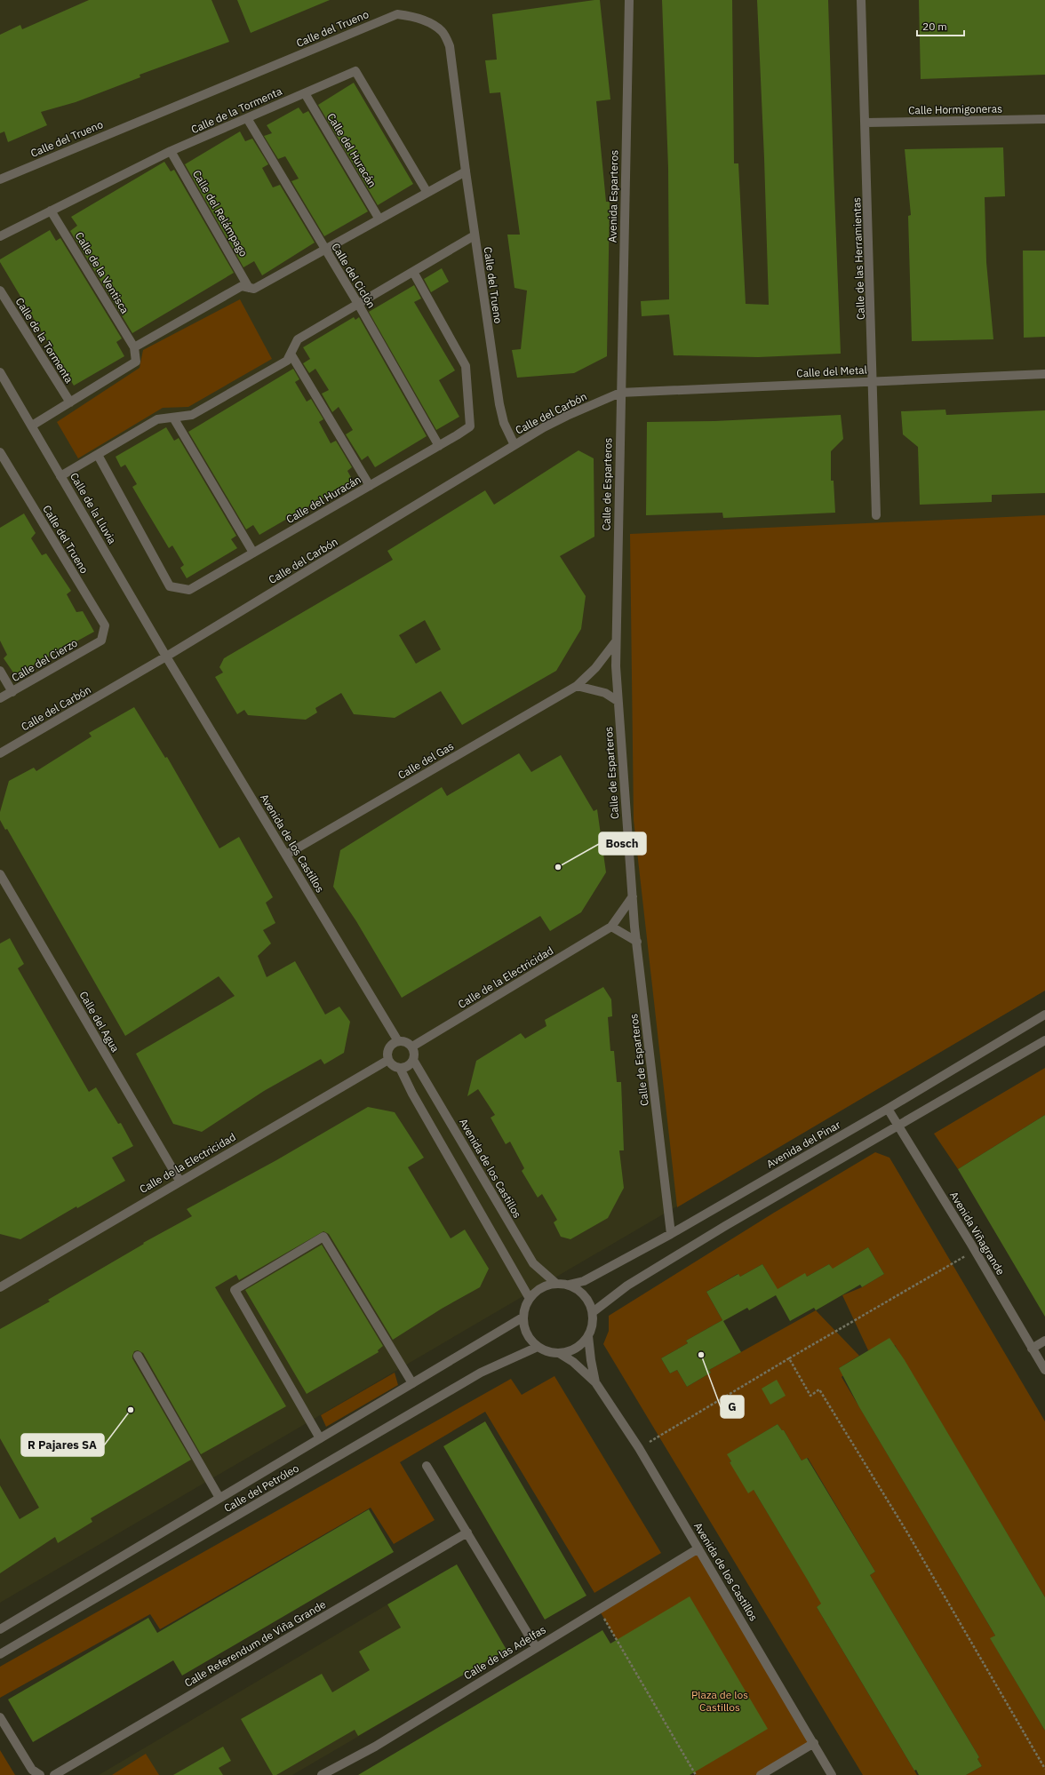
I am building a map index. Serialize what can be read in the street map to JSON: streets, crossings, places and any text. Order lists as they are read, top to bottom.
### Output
{
  "streets": {
    "street": [
      "Calle del Trueno",
      "Calle Hormigoneras",
      "Calle de la Tormenta",
      "Calle del Huracán",
      "Avenida Esparteros",
      "Calle del Relámpago",
      "Calle de las Herramientas",
      "Calle de la Ventisca",
      "Calle del Ciclón",
      "Calle del Metal",
      "Calle del Carbón",
      "Calle de Esparteros",
      "Calle de la Lluvia",
      "Calle del Cierzo",
      "Calle del Gas",
      "Avenida de los Castillos",
      "Calle de la Electricidad",
      "Calle del Agua",
      "Avenida del Pinar",
      "Avenida Viñagrande",
      "Calle del Petróleo",
      "Calle Referendum de Viña Grande",
      "Calle de las Adelfas"
    ]
  },
  "crossings": [
    ["Calle del Trueno", "Calle del Carbón"],
    ["Calle del Trueno", "Calle del Cierzo"],
    ["Calle Hormigoneras", "Calle de las Herramientas"],
    ["Calle de la Tormenta", "Calle del Huracán"],
    ["Calle de la Tormenta", "Calle del Relámpago"],
    ["Calle de la Tormenta", "Calle de la Ventisca"],
    ["Calle de la Tormenta", "Calle del Ciclón"],
    ["Calle del Huracán", "Calle del Ciclón"],
    ["Avenida Esparteros", "Calle del Metal"],
    ["Avenida Esparteros", "Calle del Carbón"],
    ["Avenida Esparteros", "Calle de Esparteros"],
    ["Calle de las Herramientas", "Calle del Metal"],
    ["Calle del Metal", "Calle del Carbón"],
    ["Calle del Metal", "Calle de Esparteros"],
    ["Calle del Carbón", "Calle de Esparteros"],
    ["Calle del Carbón", "Calle de la Lluvia"],
    ["Calle del Carbón", "Avenida de los Castillos"],
    ["Calle de Esparteros", "Calle del Gas"],
    ["Calle de Esparteros", "Calle de la Electricidad"],
    ["Calle de Esparteros", "Avenida del Pinar"],
    ["Calle de la Lluvia", "Avenida de los Castillos"],
    ["Calle del Gas", "Avenida de los Castillos"],
    ["Avenida de los Castillos", "Calle de la Electricidad"],
    ["Avenida de los Castillos", "Avenida del Pinar"],
    ["Avenida de los Castillos", "Calle del Petróleo"],
    ["Avenida de los Castillos", "Calle de las Adelfas"],
    ["Calle de la Electricidad", "Calle del Agua"],
    ["Avenida del Pinar", "Avenida Viñagrande"],
    ["Avenida del Pinar", "Calle del Petróleo"]
  ],
  "parks": ["Plaza de los Castillos"],
  "places": ["Bosch", "G", "R Pajares SA"],
  "scale_bar": "20 m"
}
